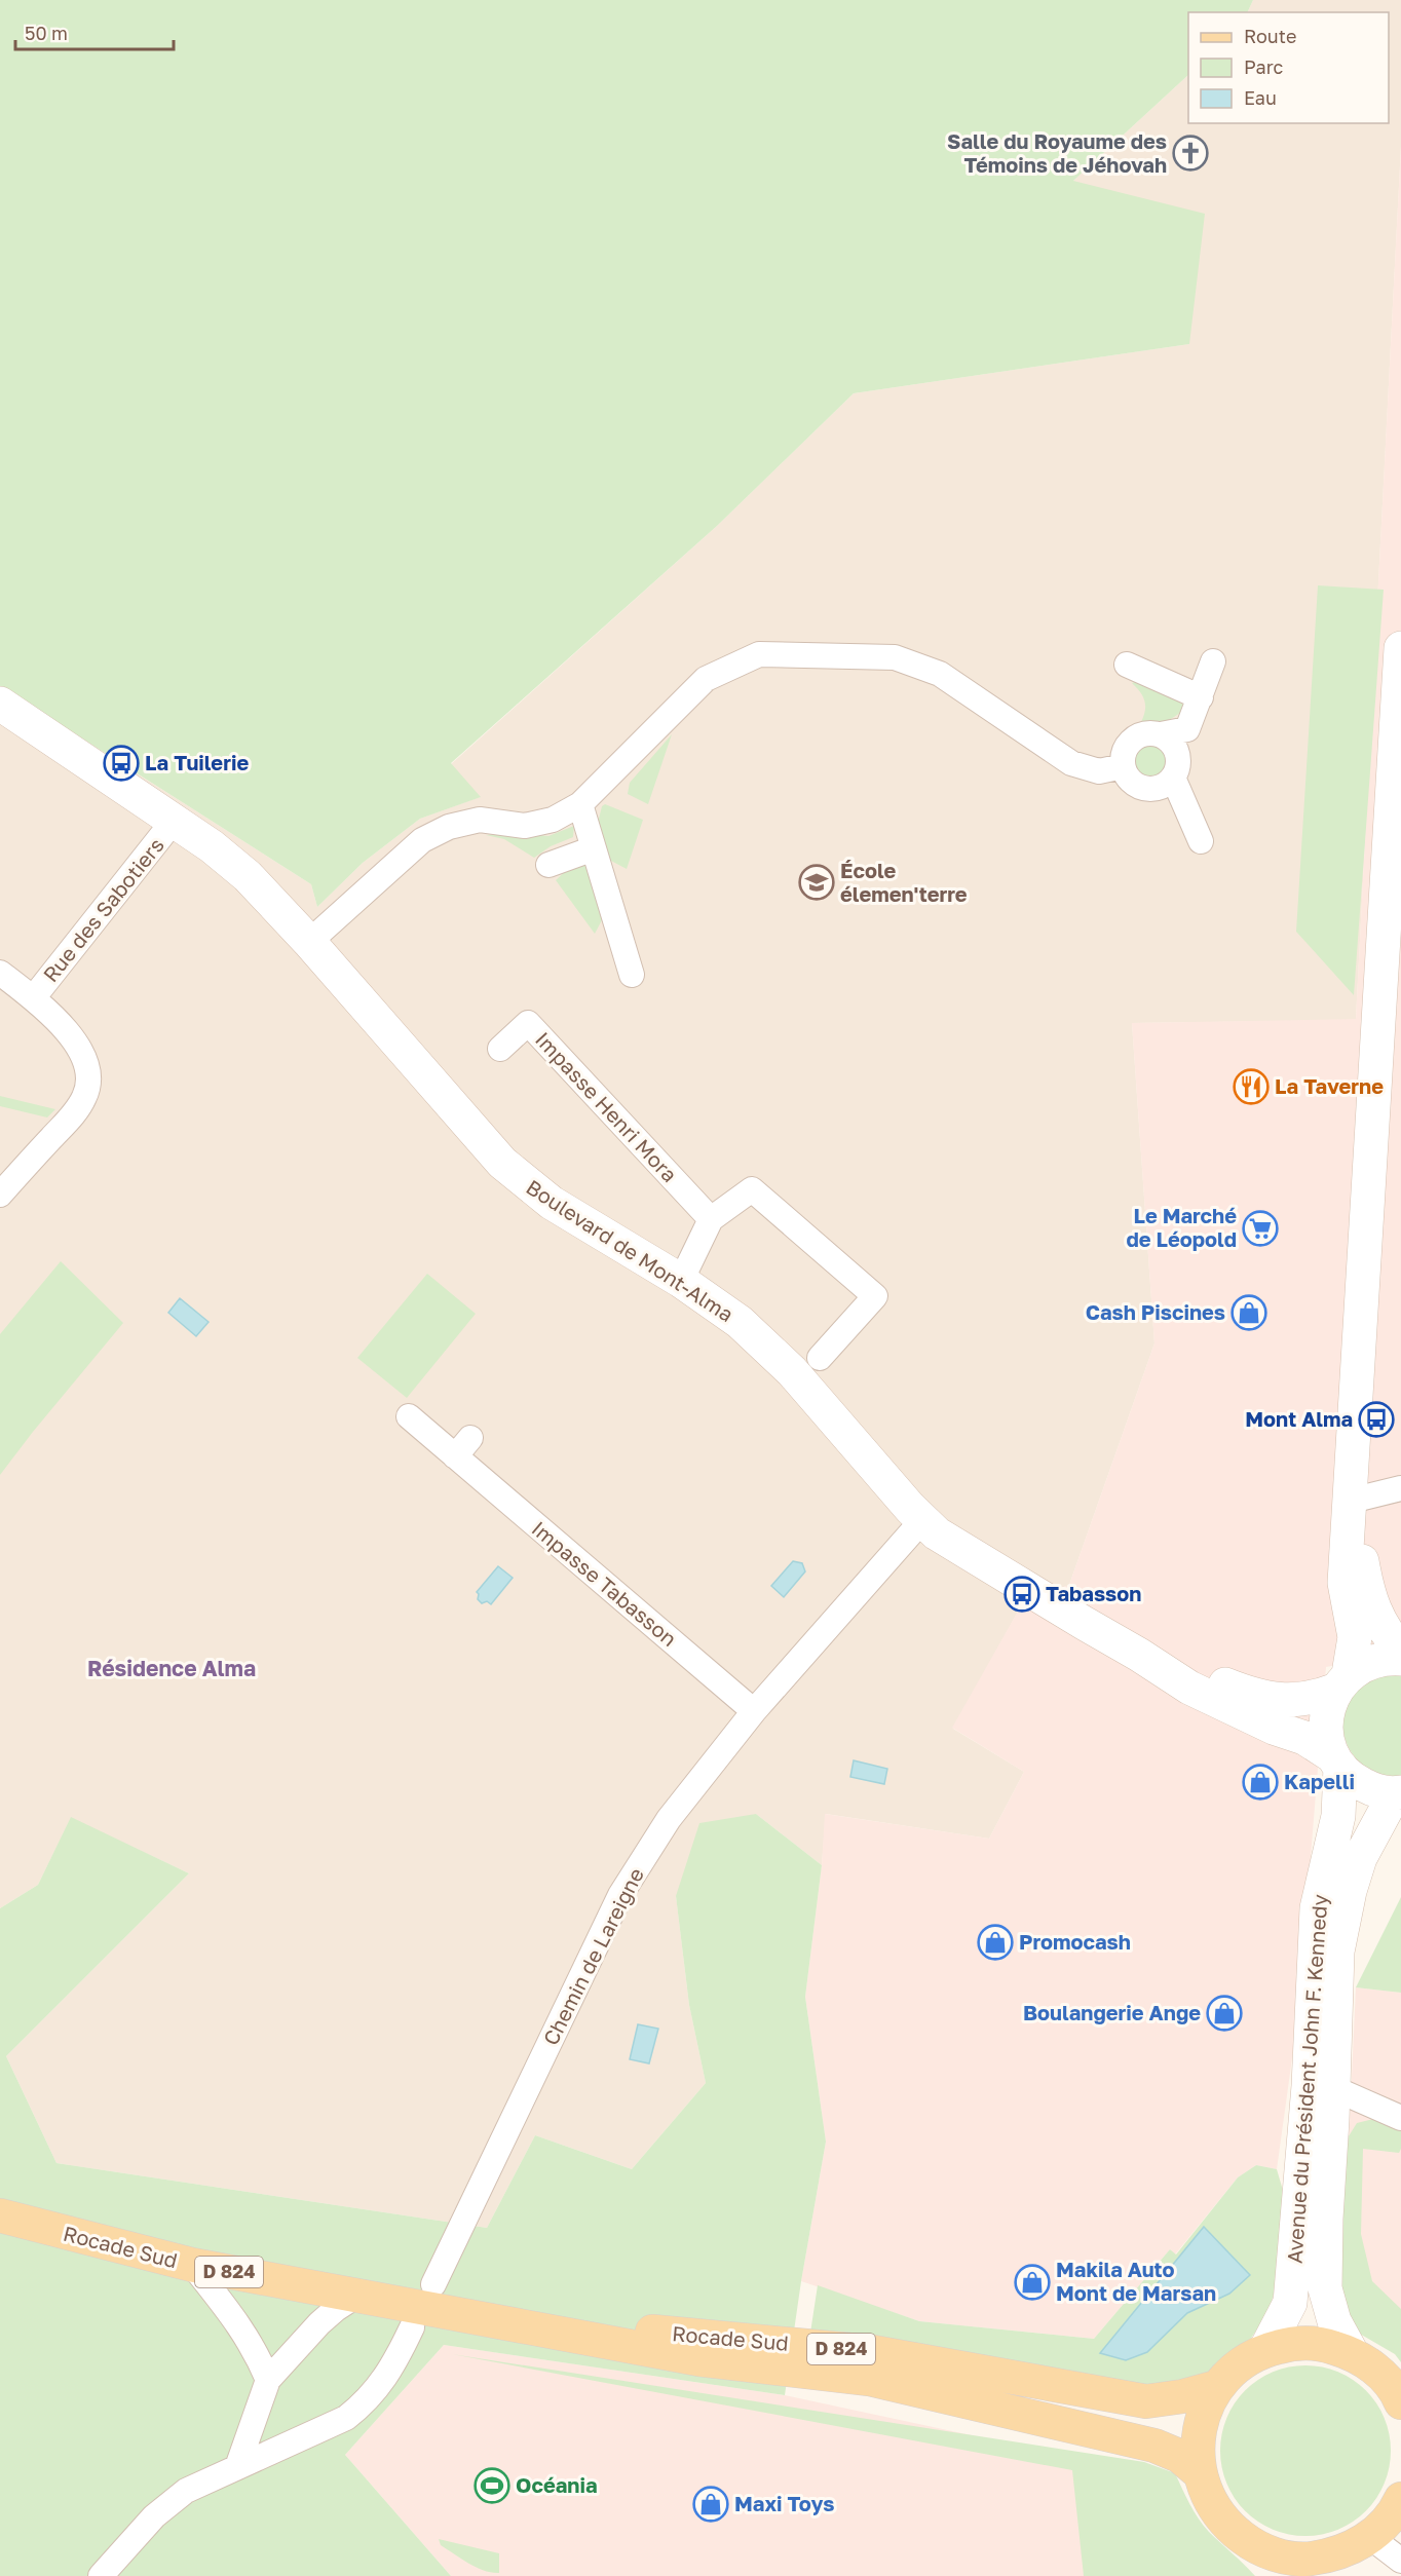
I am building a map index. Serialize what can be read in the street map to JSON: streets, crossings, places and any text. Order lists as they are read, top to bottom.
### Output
{
  "streets": {
    "main road": [
      "Boulevard de Mont-Alma",
      "Avenue du Président John F. Kennedy",
      "Rocade Sud",
      "D 824"
    ],
    "street": [
      "Rue des Sabotiers",
      "Impasse Henri Mora",
      "Impasse Tabasson",
      "Chemin de Lareigne"
    ]
  },
  "crossings": [
    ["Rue des Sabotiers", "Boulevard de Mont-Alma"],
    ["Boulevard de Mont-Alma", "Chemin de Lareigne"],
    ["Boulevard de Mont-Alma", "Avenue du Président John F. Kennedy"],
    ["Impasse Tabasson", "Chemin de Lareigne"]
  ],
  "districts": ["Résidence Alma"],
  "places": {
    "church": ["Salle du Royaume des Témoins de Jéhovah"],
    "bus stop": ["La Tuilerie", "Mont Alma", "Tabasson"],
    "school or university": ["École élemen'terre"],
    "restaurant": ["La Taverne"],
    "supermarket": ["Le Marché de Léopold"],
    "shop": [
      "Cash Piscines",
      "Kapelli",
      "Promocash",
      "Boulangerie Ange",
      "Makila Auto Mont de Marsan",
      "Maxi Toys"
    ],
    "sports": ["Océania"]
  },
  "legend": ["Route", "Parc", "Eau"],
  "scale_bar": "50 m"
}
